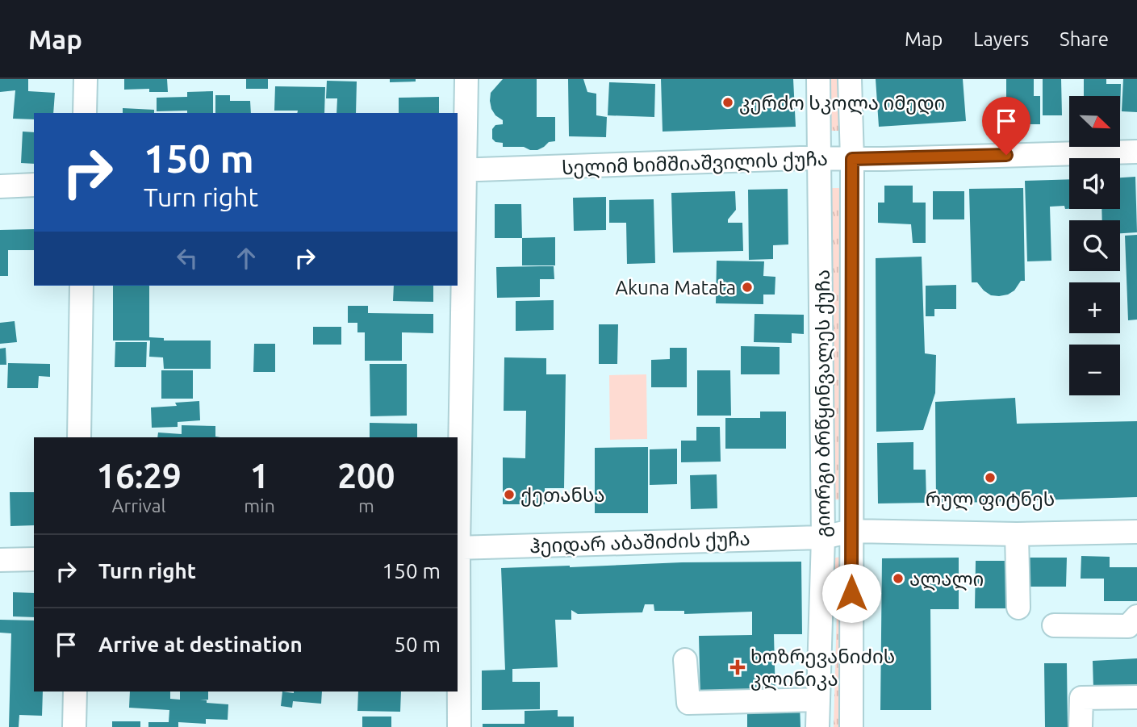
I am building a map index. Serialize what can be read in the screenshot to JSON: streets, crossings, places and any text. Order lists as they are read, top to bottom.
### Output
{
  "streets": {
    "street": ["სელიმ ხიმშიაშვილის ქუჩა", "გიორგი ბრწყინვალეს ქუჩა", "ჰეიდარ აბაშიძის ქუჩა"]
  },
  "crossings": [
    ["სელიმ ხიმშიაშვილის ქუჩა", "გიორგი ბრწყინვალეს ქუჩა"],
    ["გიორგი ბრწყინვალეს ქუჩა", "ჰეიდარ აბაშიძის ქუჩა"]
  ],
  "places": {
    "other": [
      "კერძო სკოლა იმედი",
      "Akuna Matata",
      "რულ ფიტნეს",
      "ქეთანსა",
      "ალალი"
    ],
    "health": ["ხოზრევანიძის კლინიკა"]
  },
  "north": "bottom right",
  "page": {
    "header": "Map",
    "nav": ["Map", "Layers", "Share"],
    "map_buttons": ["+", "−"],
    "turn": ["150 m", "Turn right"],
    "eta": [
      "16:29",
      "Arrival",
      "1",
      "min",
      "200",
      "m"
    ],
    "list": [
      {
        "name": "Turn right",
        "value": "150 m"
      },
      {
        "name": "Arrive at destination",
        "value": "50 m"
      }
    ]
  }
}
